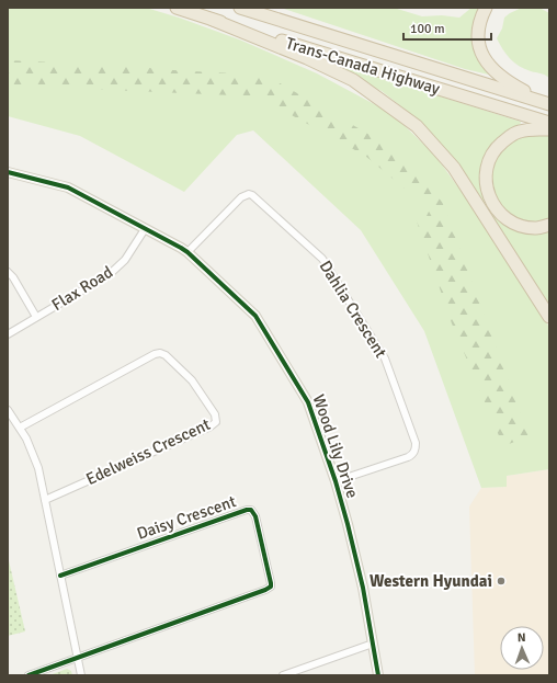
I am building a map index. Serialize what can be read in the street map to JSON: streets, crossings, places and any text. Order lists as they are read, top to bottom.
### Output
{
  "streets": {
    "highway": ["Trans-Canada Highway"],
    "street": [
      "Flax Road",
      "Dahlia Crescent",
      "Wood Lily Drive",
      "Edelweiss Crescent",
      "Daisy Crescent"
    ]
  },
  "crossings": [
    ["Flax Road", "Wood Lily Drive"],
    ["Dahlia Crescent", "Wood Lily Drive"]
  ],
  "places": ["Western Hyundai"],
  "scale_bar": "100 m",
  "north": "top"
}
